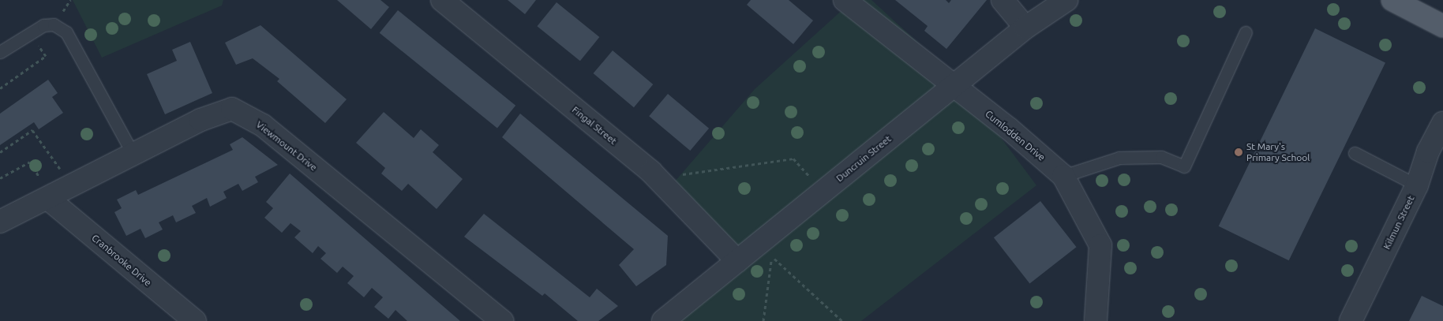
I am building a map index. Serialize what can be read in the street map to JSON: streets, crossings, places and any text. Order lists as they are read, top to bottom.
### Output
{
  "streets": {
    "street": [
      "Fingal Street",
      "Cumlodden Drive",
      "Viewmount Drive",
      "Duncruin Street",
      "Kilmun Street",
      "Cranbrooke Drive"
    ]
  },
  "crossings": [
    ["Fingal Street", "Duncruin Street"],
    ["Cumlodden Drive", "Duncruin Street"],
    ["Viewmount Drive", "Cranbrooke Drive"]
  ],
  "places": ["St Mary's Primary School"]
}
